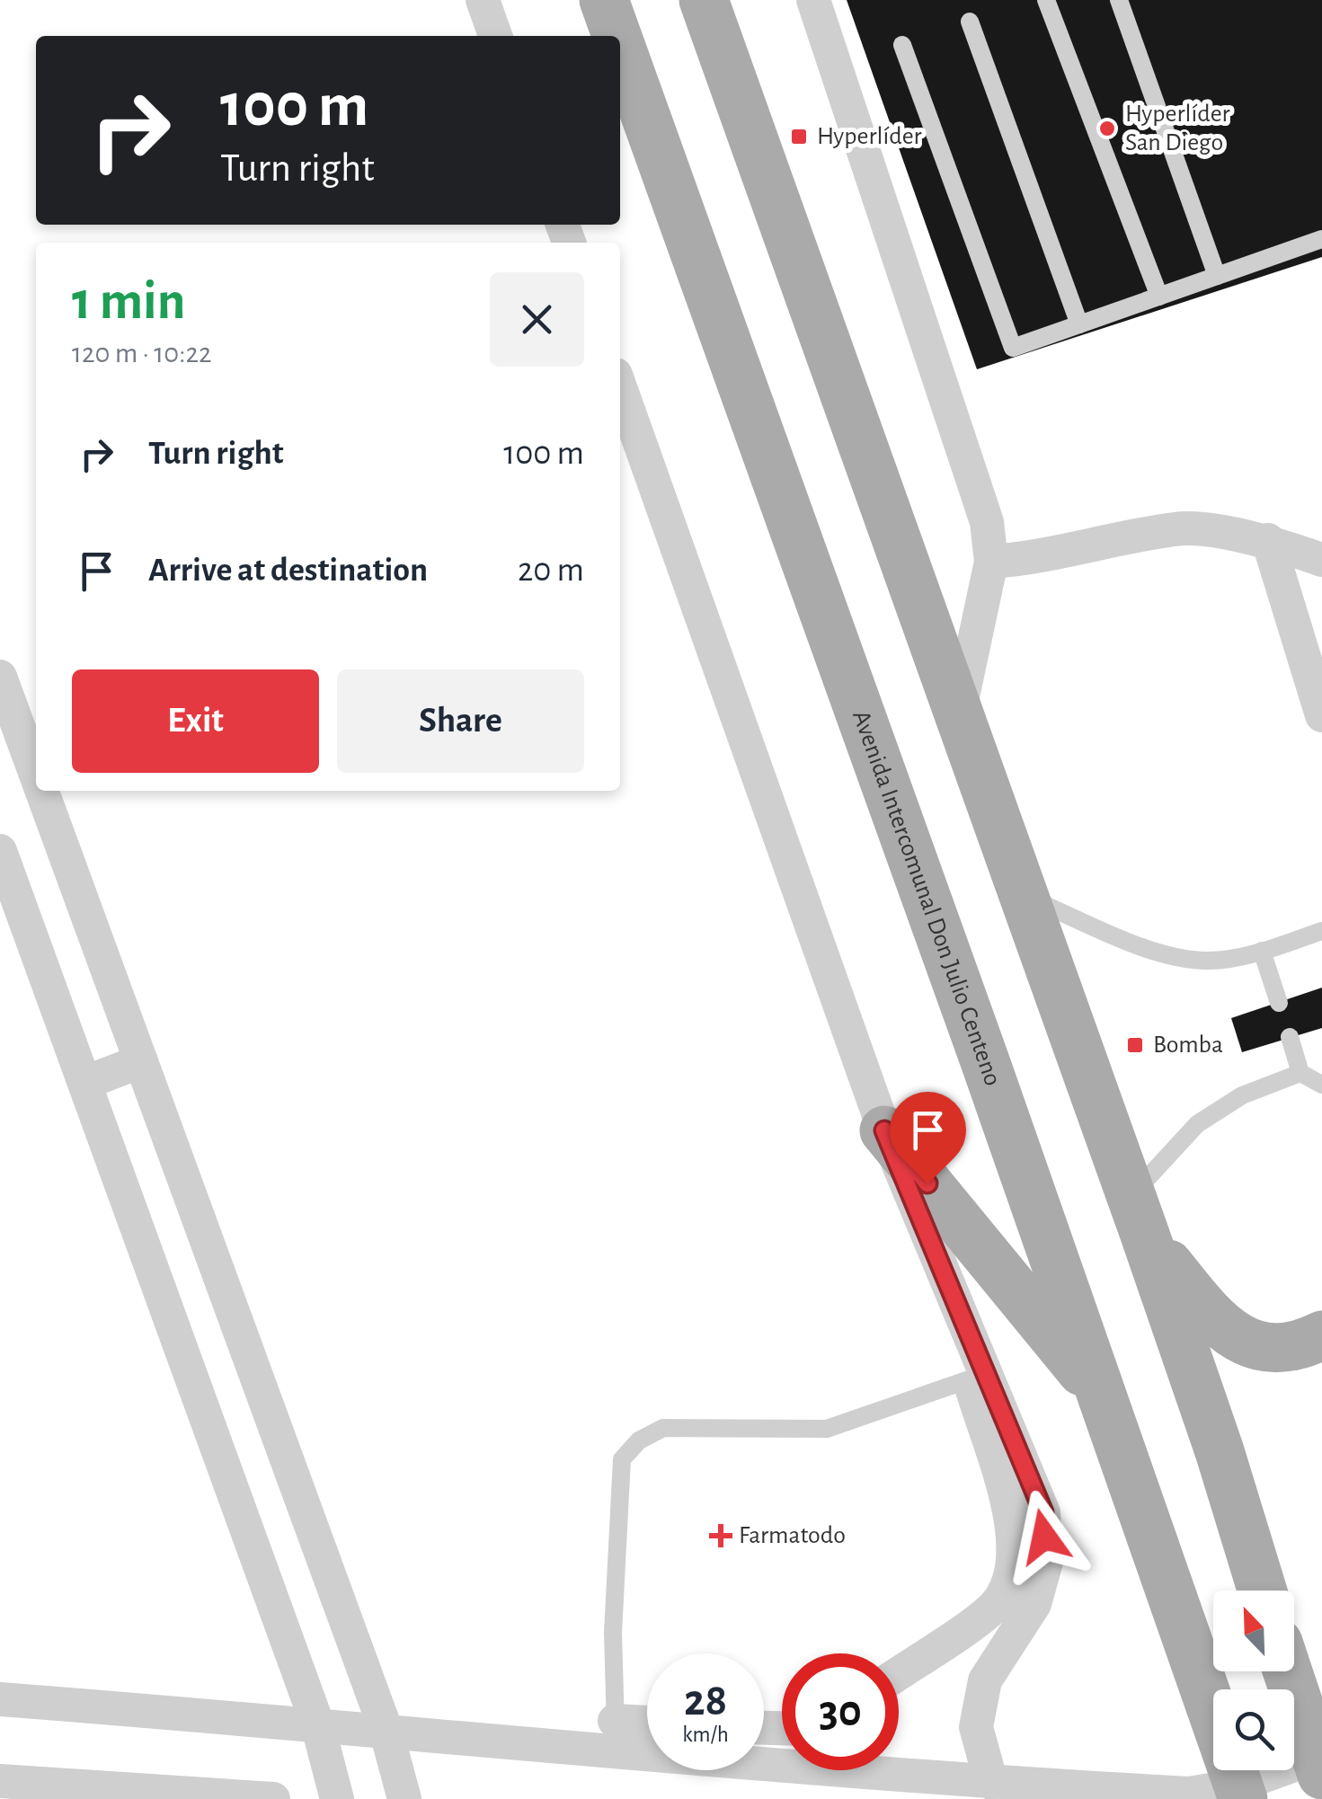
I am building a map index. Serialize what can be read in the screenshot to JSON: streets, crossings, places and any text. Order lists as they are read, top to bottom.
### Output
{
  "streets": {
    "main road": ["Avenida Intercomunal Don Julio Centeno"]
  },
  "places": {
    "other": ["Hyperlíder San Diego"],
    "transit": ["Hyperlíder", "Bomba"],
    "health": ["Farmatodo"]
  },
  "north": "top left",
  "page": {
    "turn": ["100 m", "Turn right"],
    "heading": ["1 min", "120 m · 10:22"],
    "list": [
      {
        "name": "Turn right",
        "value": "100 m"
      },
      {
        "name": "Arrive at destination",
        "value": "20 m"
      }
    ],
    "buttons": ["Exit", "Share"],
    "speed": "28 km/h",
    "limit": "30"
  }
}
